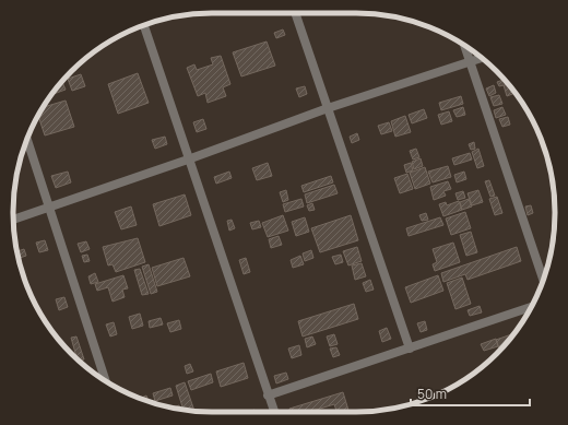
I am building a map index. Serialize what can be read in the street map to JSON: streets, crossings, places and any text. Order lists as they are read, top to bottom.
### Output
{
  "scale_bar": "50 m"
}
